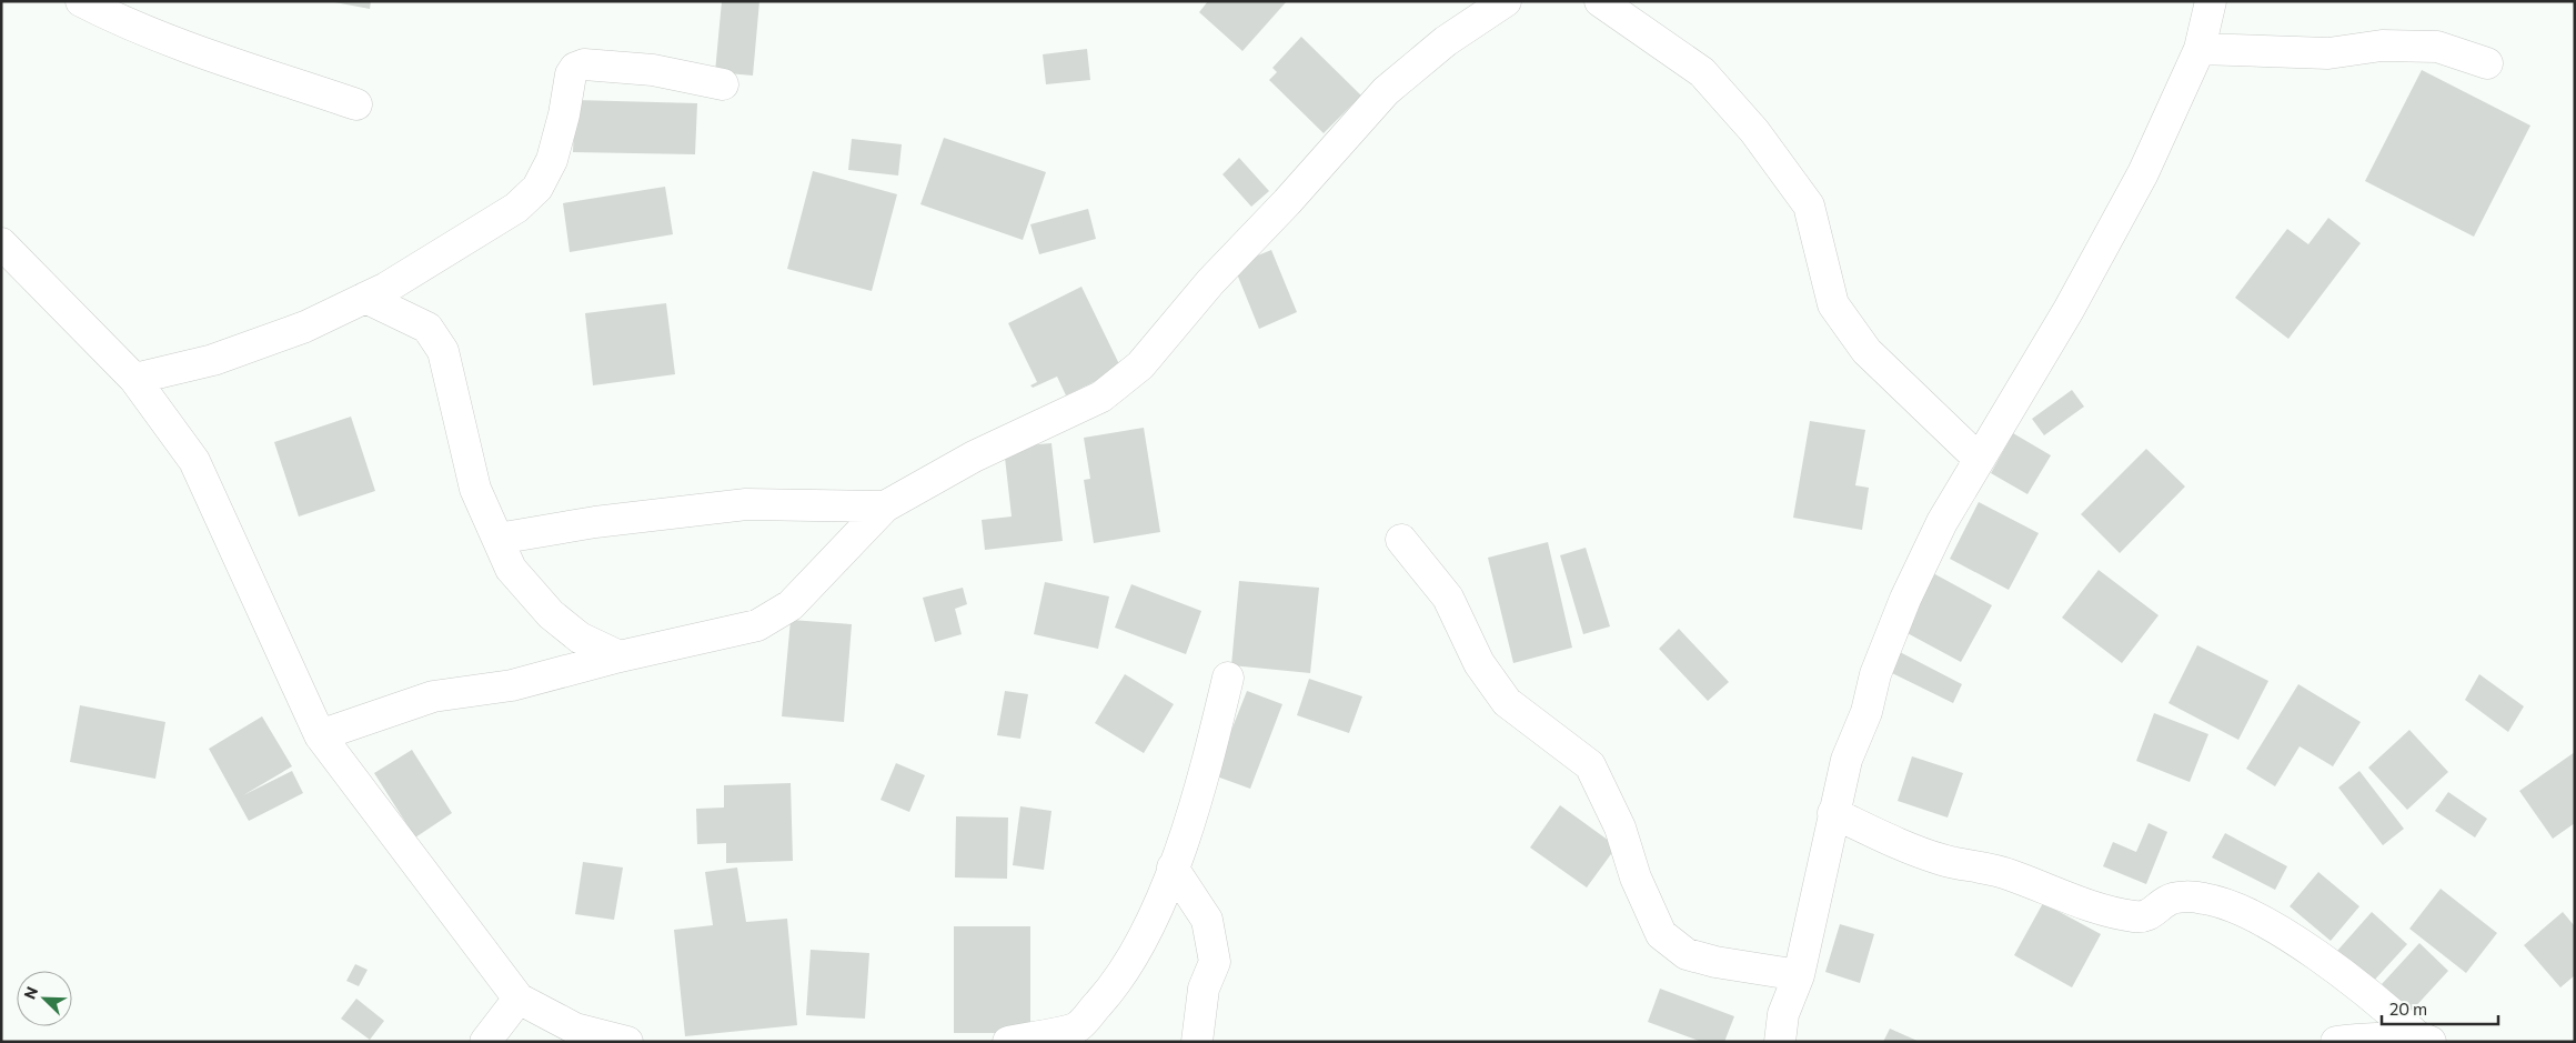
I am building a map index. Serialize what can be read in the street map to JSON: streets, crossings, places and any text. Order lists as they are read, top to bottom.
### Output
{
  "scale_bar": "20 m",
  "north": "top left"
}
